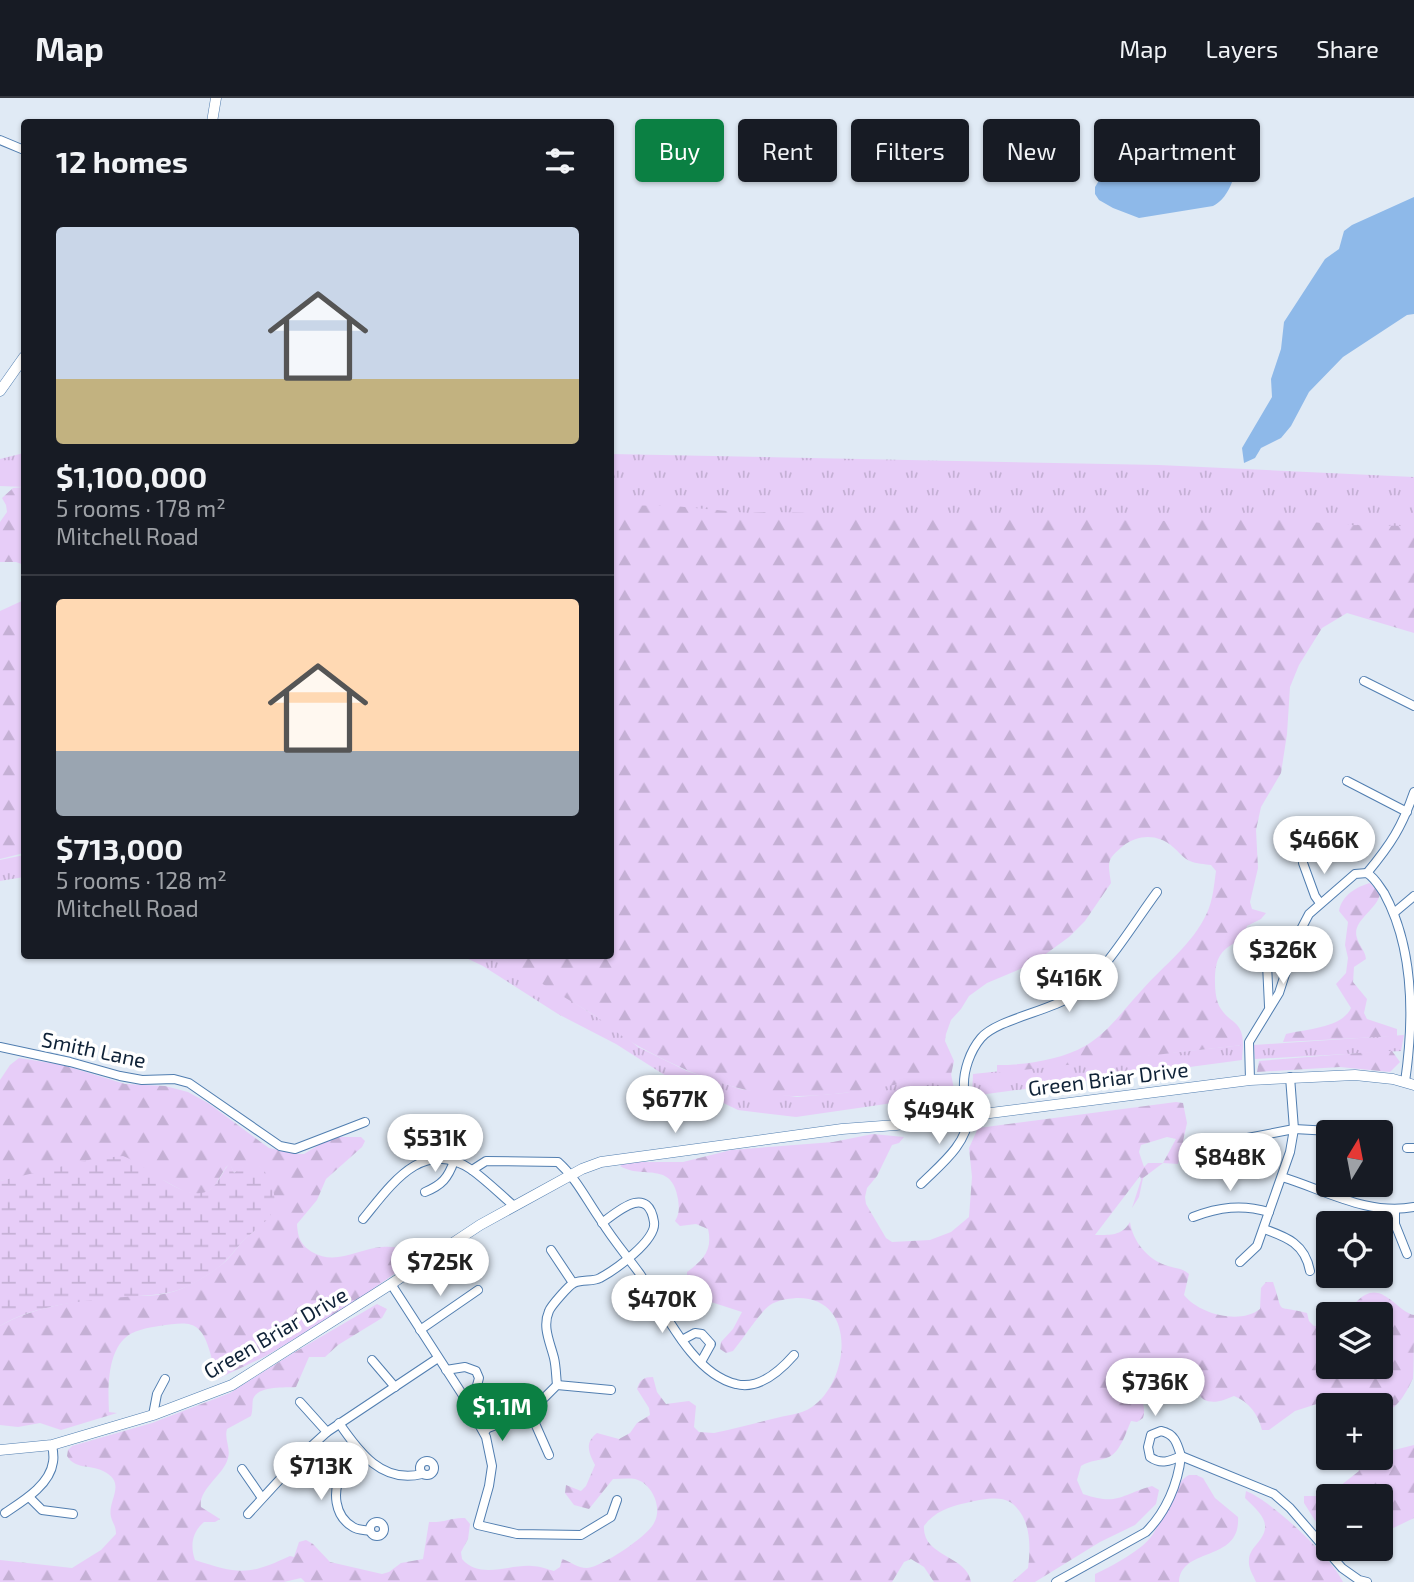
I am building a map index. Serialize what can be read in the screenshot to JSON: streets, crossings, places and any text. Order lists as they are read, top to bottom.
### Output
{
  "streets": {
    "street": ["Smith Lane", "Green Briar Drive"]
  },
  "north": "top",
  "page": {
    "header": "Map",
    "nav": ["Map", "Layers", "Share"],
    "chip": [
      "Buy",
      "Rent",
      "Filters",
      "New",
      "Apartment"
    ],
    "heading": "12 homes",
    "list": [
      {
        "name": "$1,100,000",
        "note": "5 rooms · 178 m² · Mitchell Road"
      },
      {
        "name": "$713,000",
        "note": "5 rooms · 128 m² · Mitchell Road"
      }
    ],
    "price": [
      "$466K",
      "$326K",
      "$416K",
      "$677K",
      "$494K",
      "$531K",
      "$848K",
      "$725K",
      "$470K",
      "$736K",
      "$1.1M",
      "$713K"
    ],
    "map_buttons": ["+", "−"]
  }
}
